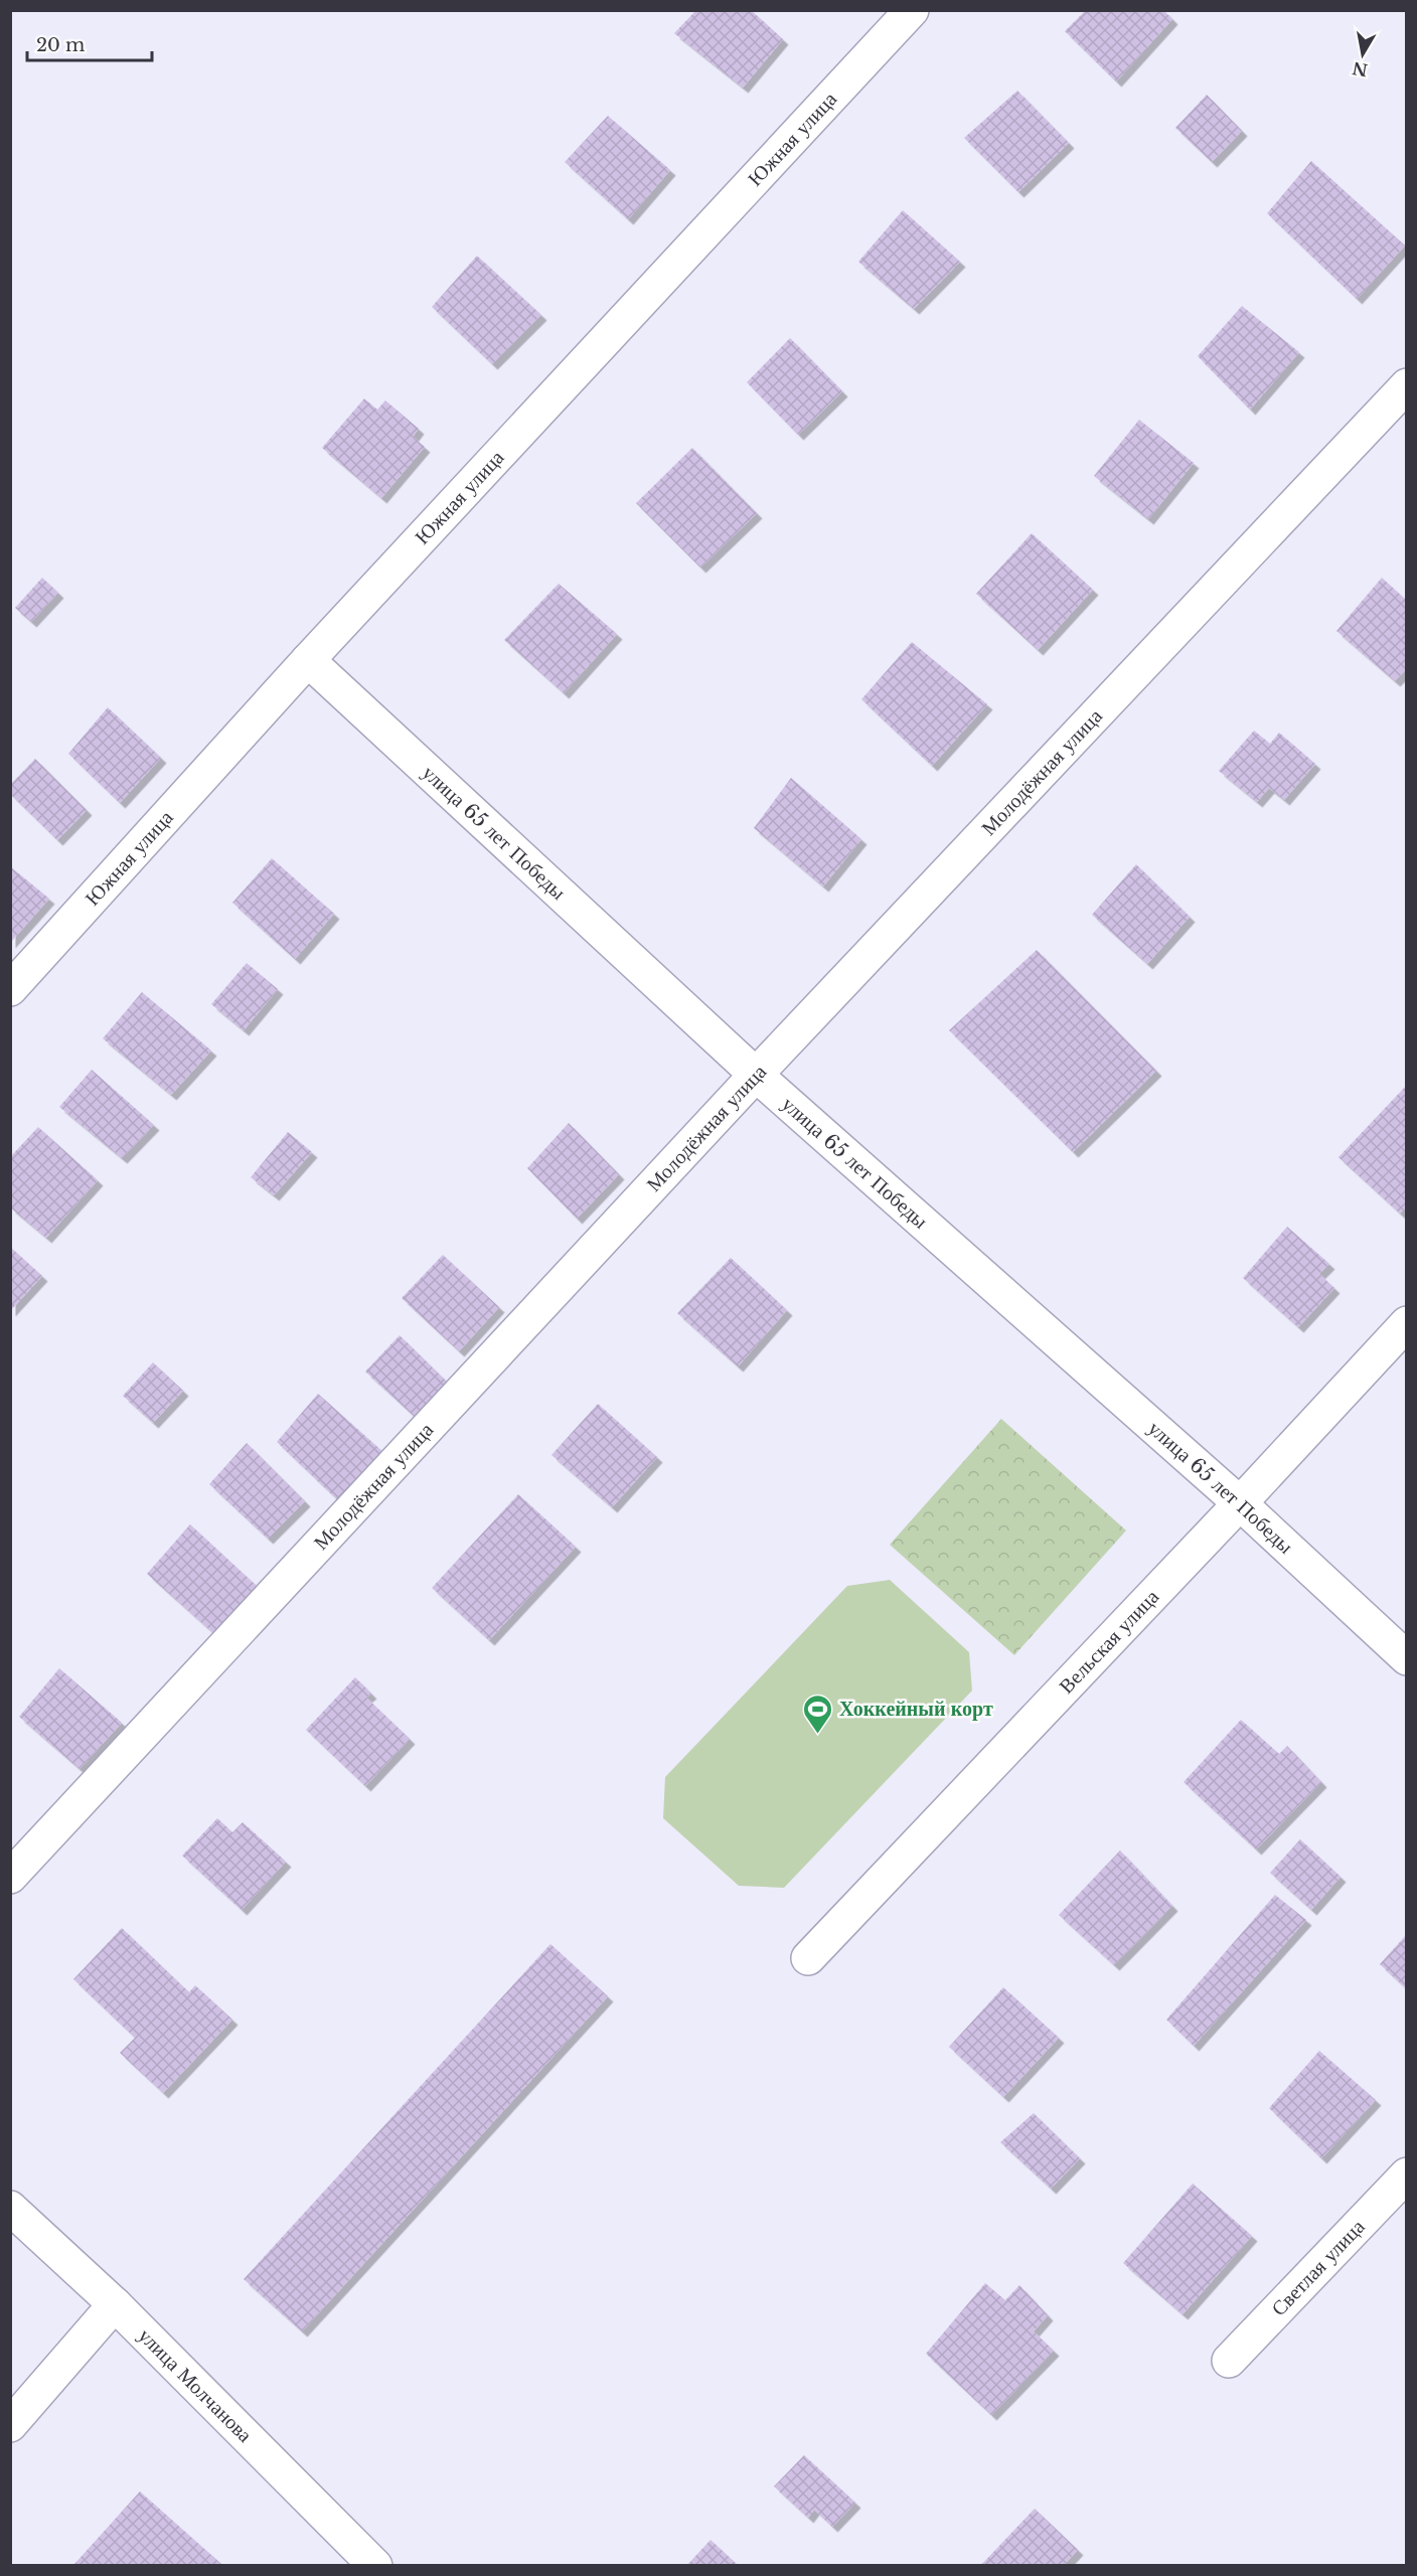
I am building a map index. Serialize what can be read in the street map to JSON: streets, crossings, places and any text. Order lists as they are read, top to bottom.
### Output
{
  "streets": {
    "street": [
      "Южная улица",
      "Молодёжная улица",
      "улица 65 лет Победы",
      "Вельская улица",
      "Светлая улица",
      "улица Молчанова"
    ]
  },
  "crossings": [
    ["Южная улица", "улица 65 лет Победы"],
    ["Молодёжная улица", "улица 65 лет Победы"],
    ["улица 65 лет Победы", "Вельская улица"]
  ],
  "places": {
    "sports": ["Хоккейный корт"]
  },
  "scale_bar": "20 m",
  "north": "bottom"
}
